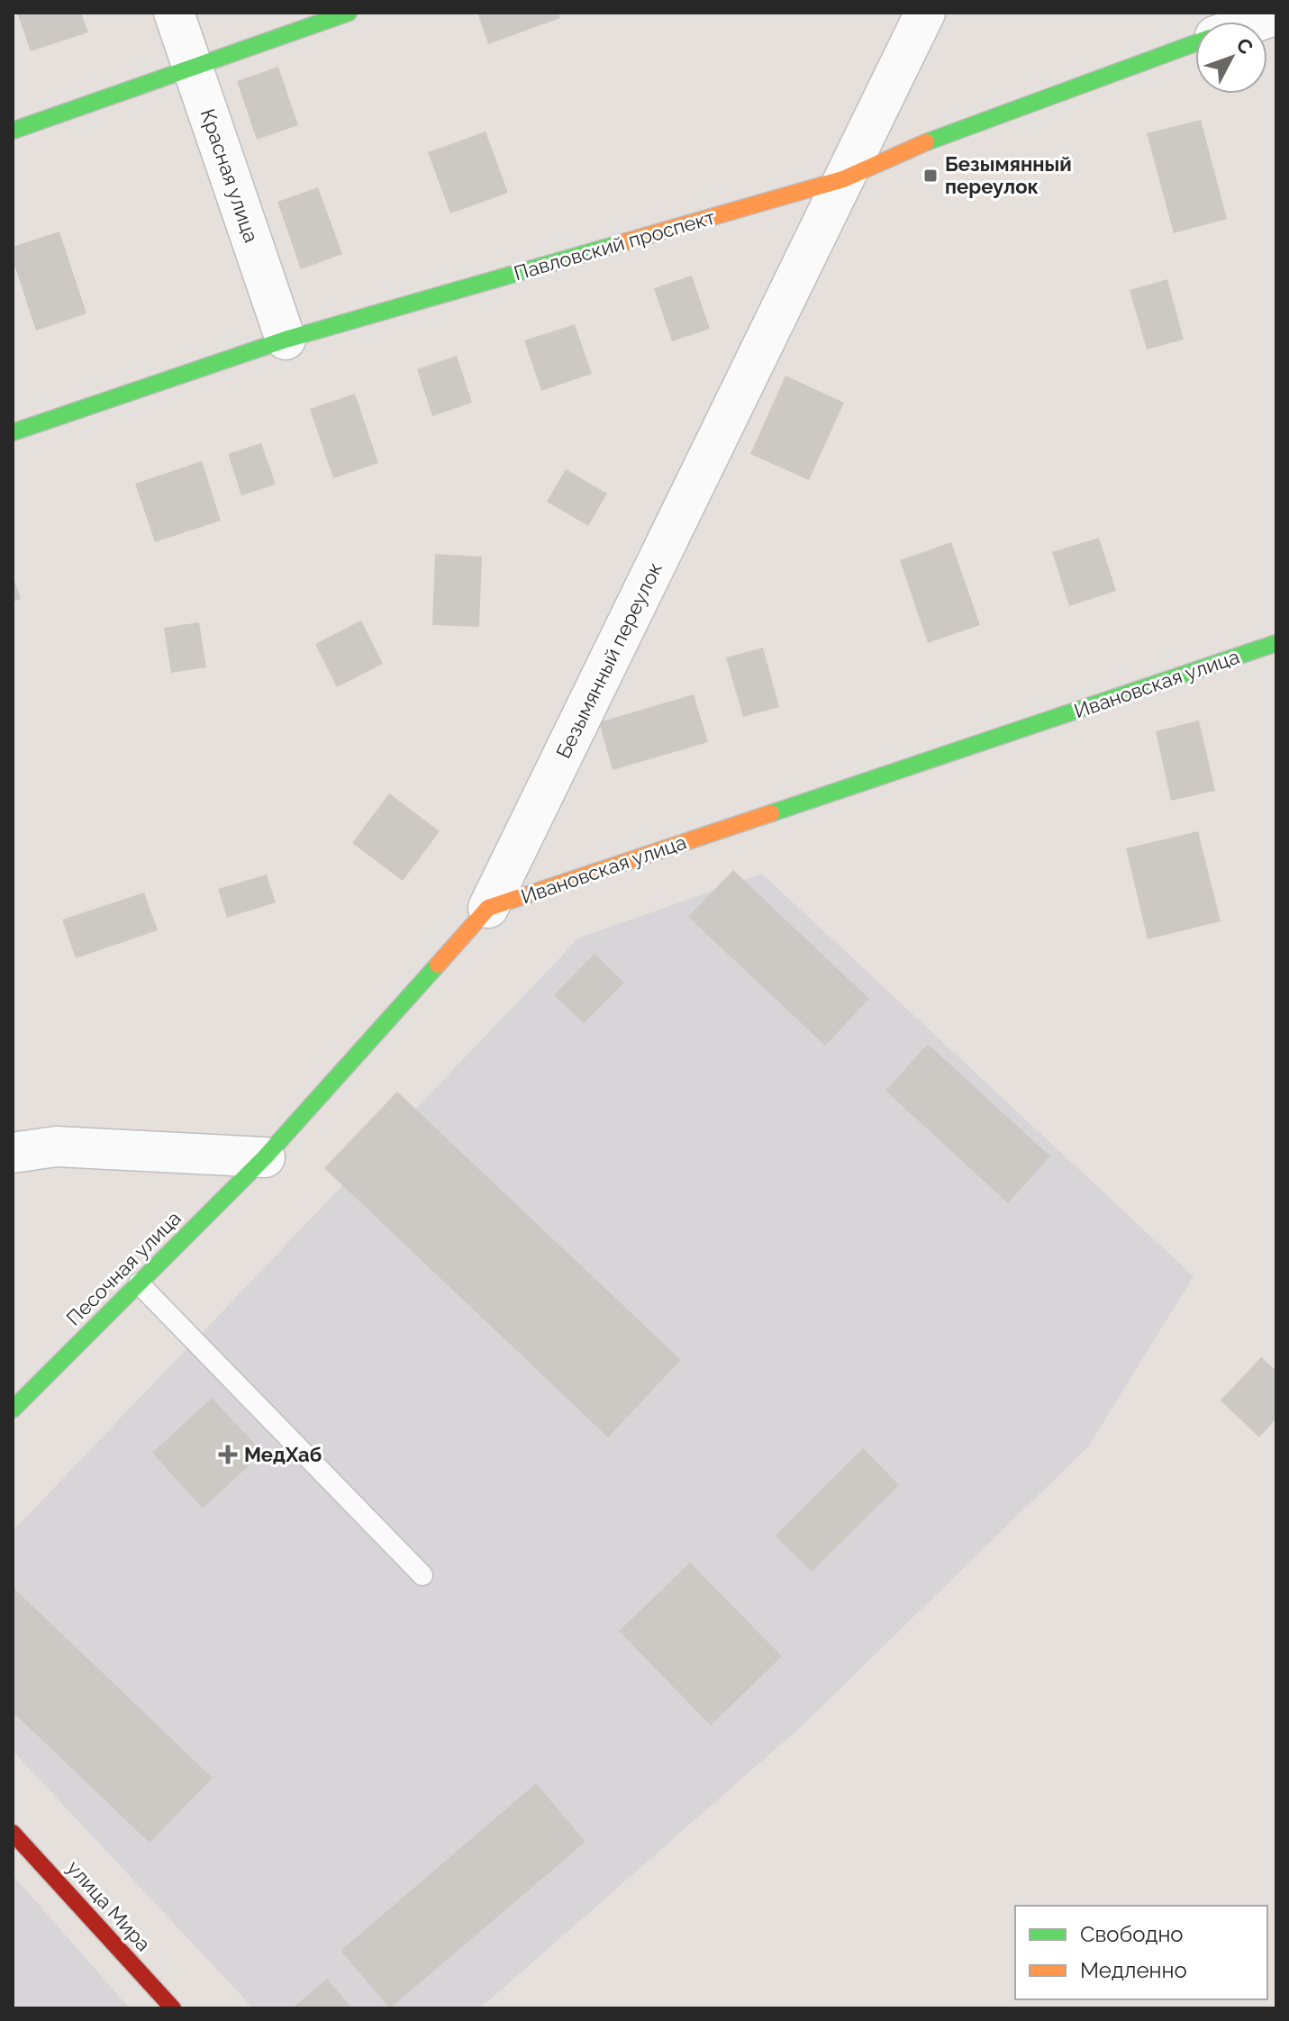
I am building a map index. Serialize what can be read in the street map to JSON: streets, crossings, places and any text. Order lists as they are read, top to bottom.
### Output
{
  "streets": {
    "street": [
      "Красная улица",
      "Павловский проспект",
      "Безымянный переулок",
      "Ивановская улица",
      "Песочная улица",
      "улица Мира"
    ]
  },
  "crossings": [
    ["Красная улица", "Павловский проспект"],
    ["Павловский проспект", "Безымянный переулок"],
    ["Безымянный переулок", "Ивановская улица"],
    ["Ивановская улица", "Песочная улица"]
  ],
  "places": {
    "transit": ["Безымянный переулок"],
    "health": ["МедХаб"]
  },
  "legend": ["Свободно", "Медленно"],
  "north": "top right"
}
